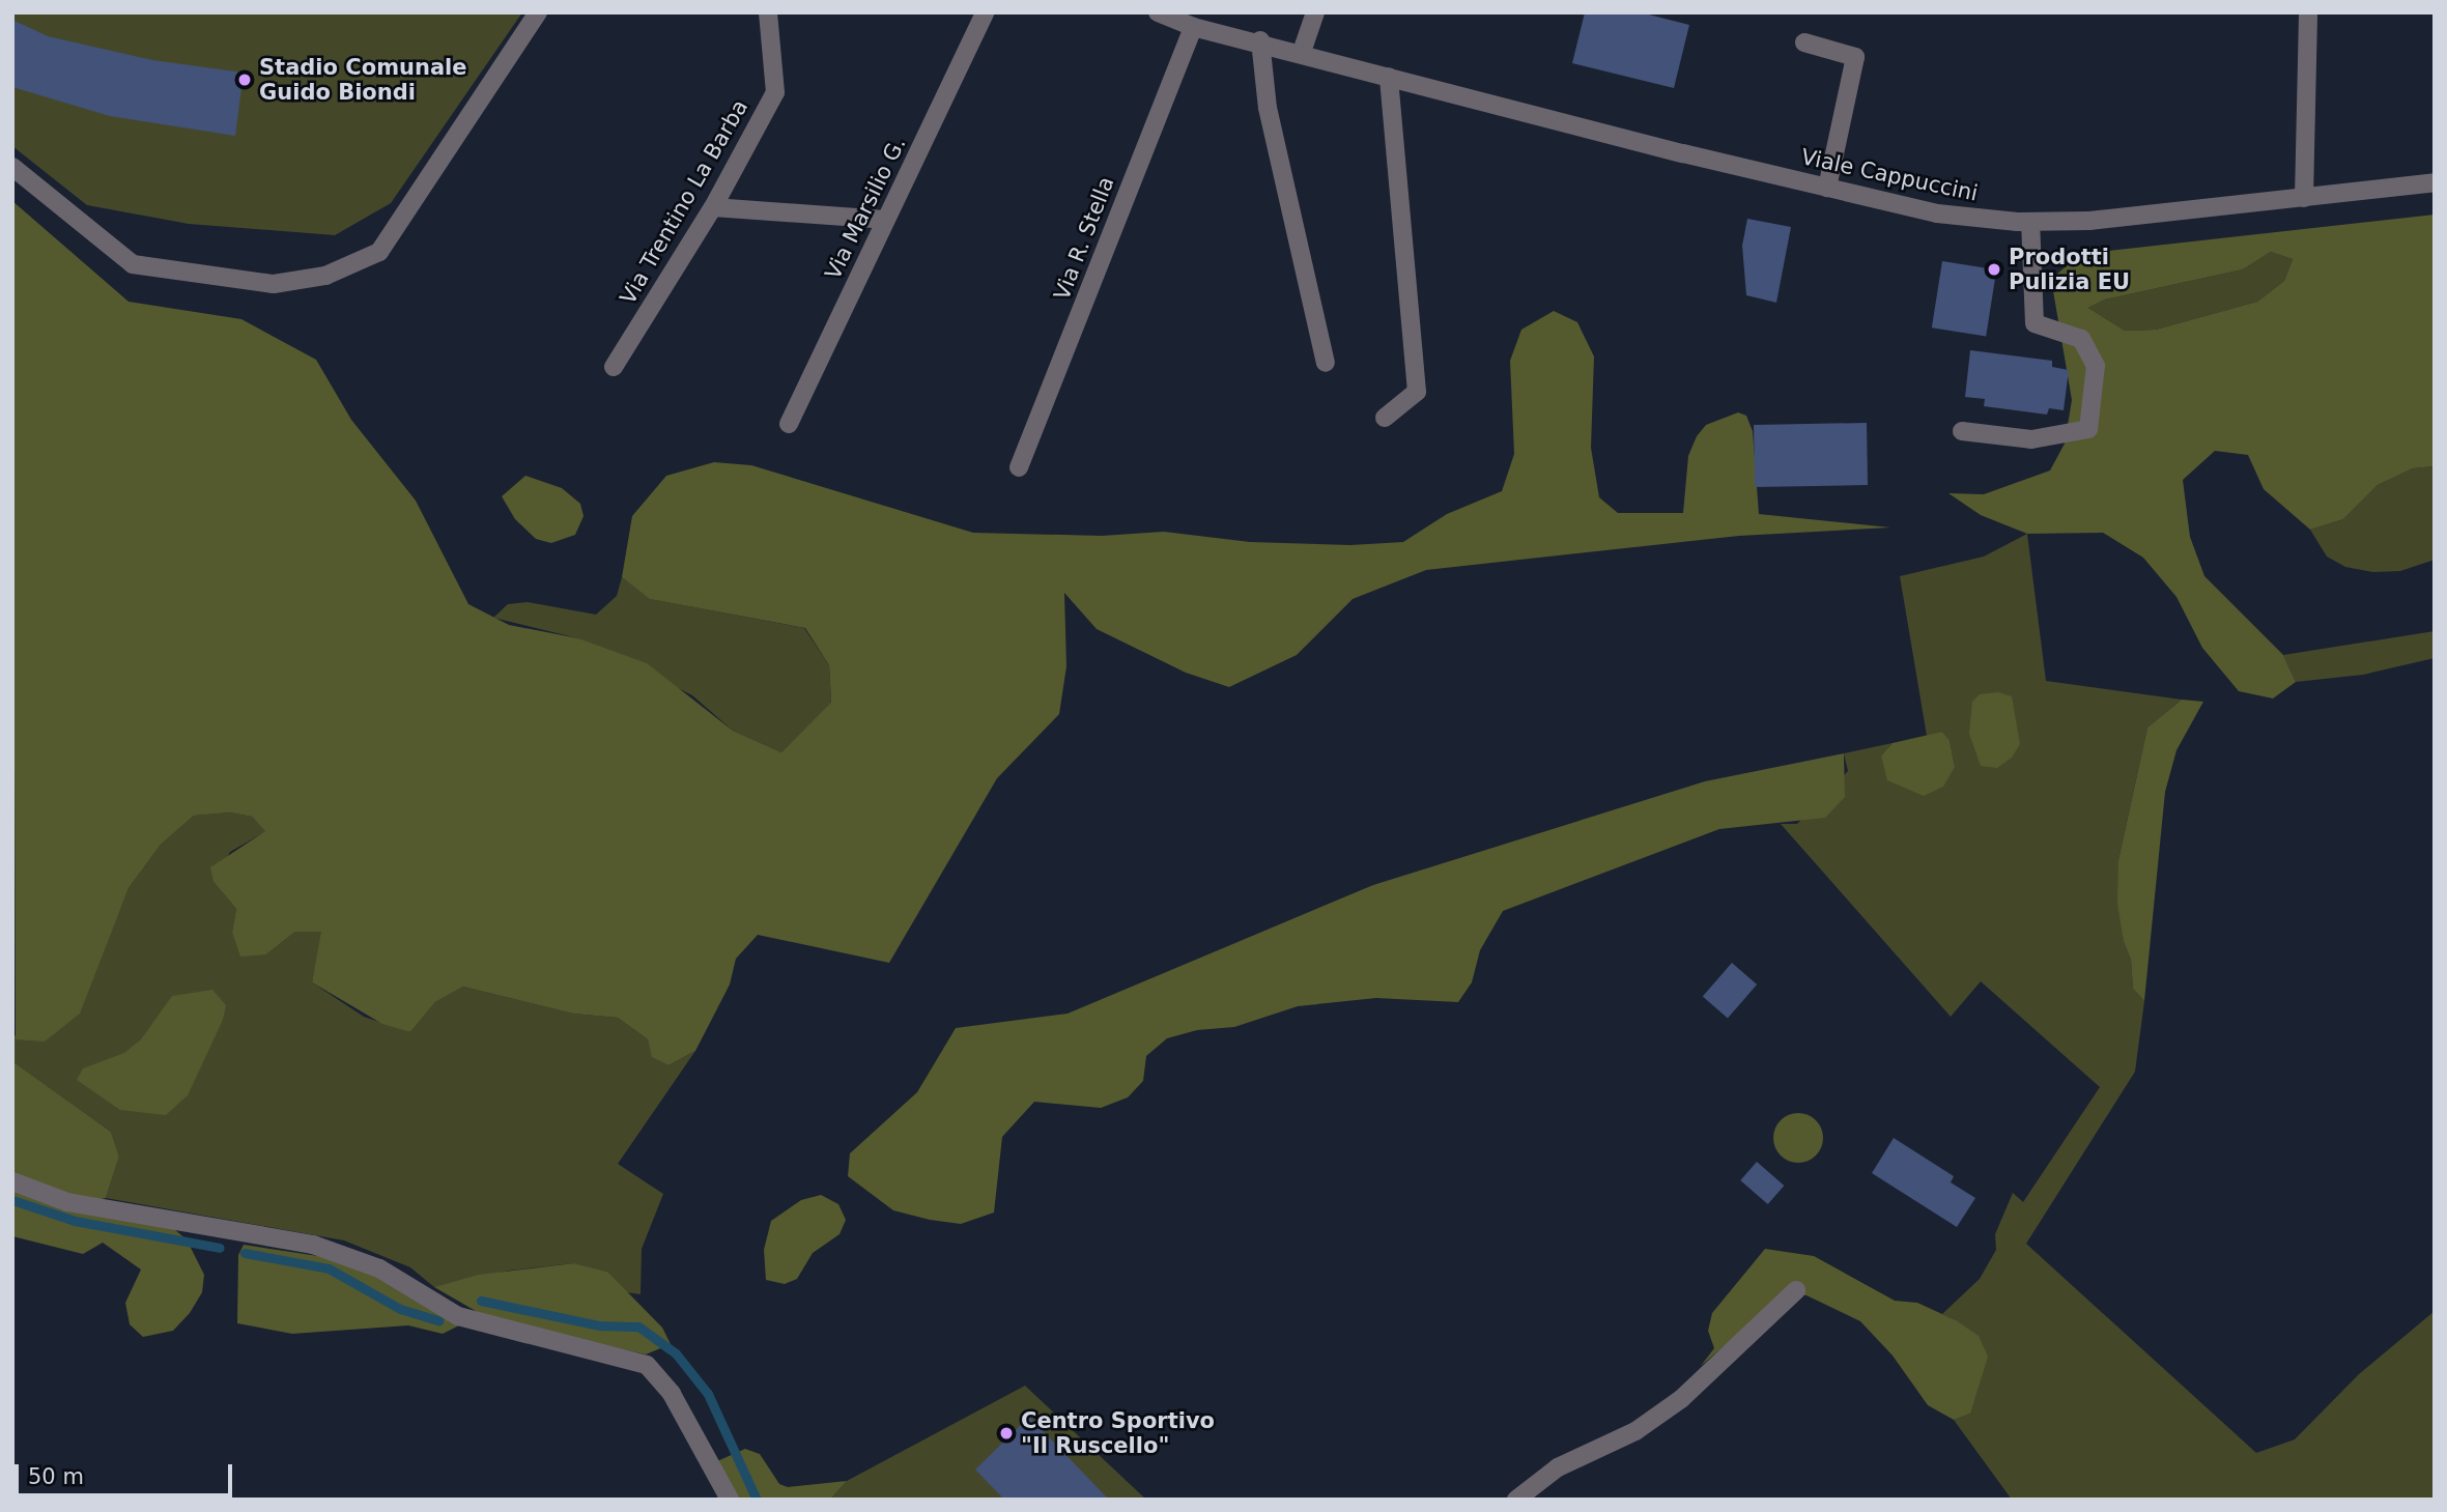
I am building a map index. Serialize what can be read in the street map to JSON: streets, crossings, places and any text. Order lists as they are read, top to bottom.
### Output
{
  "streets": {
    "street": [
      "Viale Cappuccini",
      "Via Trentino La Barba",
      "Via Marsilio G.",
      "Via R. Stella"
    ]
  },
  "crossings": [
    ["Viale Cappuccini", "Via R. Stella"]
  ],
  "places": ["Stadio Comunale Guido Biondi", "Prodotti Pulizia EU", "Centro Sportivo \"Il Ruscello\""],
  "scale_bar": "50 m"
}
